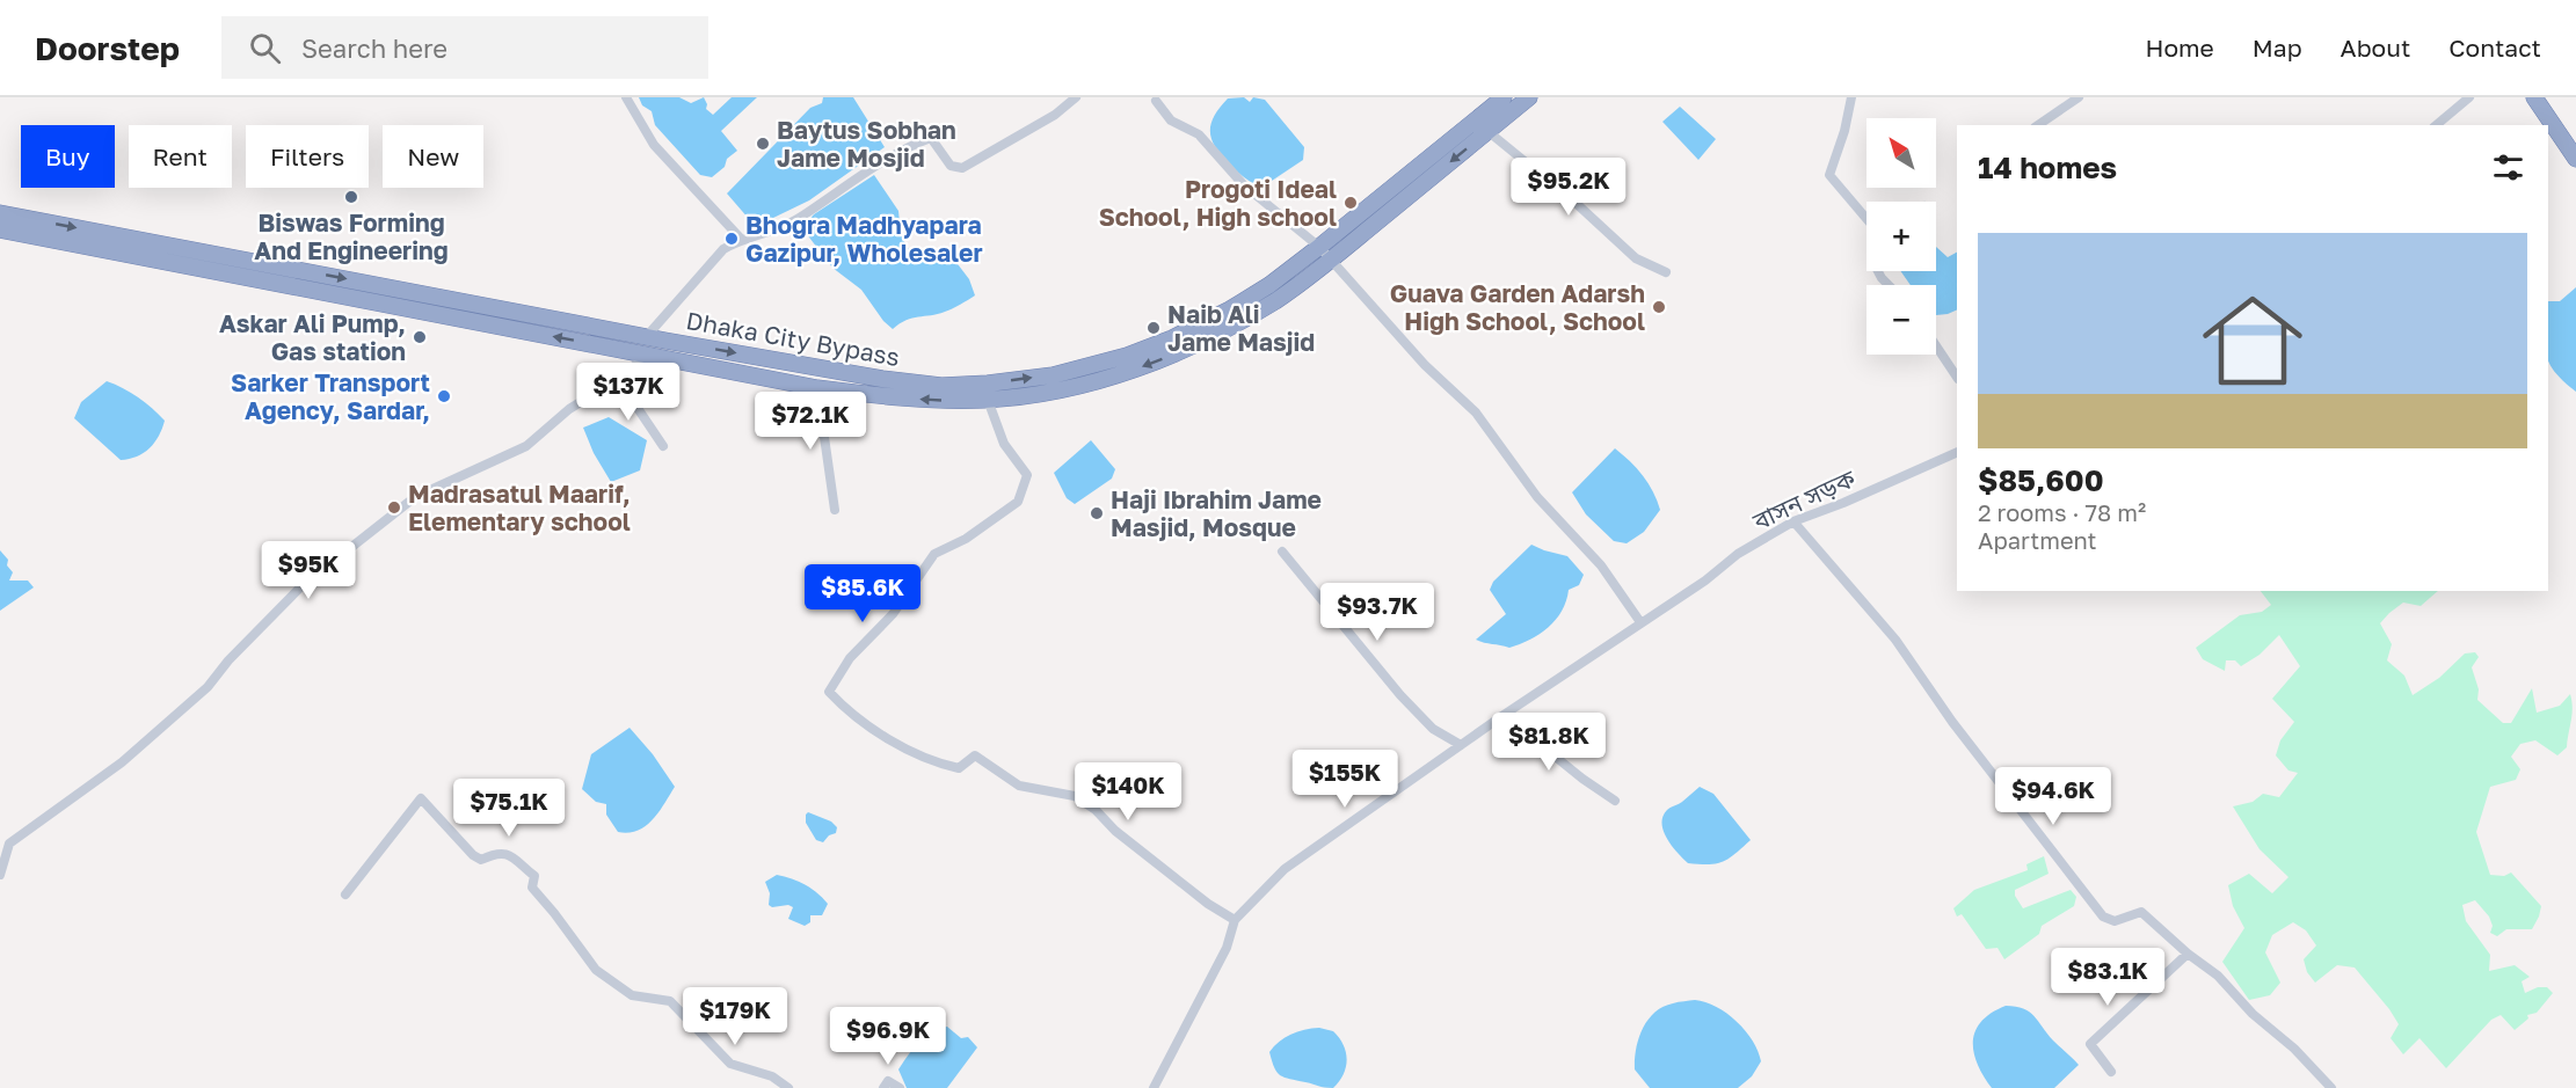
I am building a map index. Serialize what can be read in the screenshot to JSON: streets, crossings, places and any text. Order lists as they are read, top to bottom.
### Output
{
  "streets": {
    "highway": ["Dhaka City Bypass"],
    "street": ["বাসন সড়ক"]
  },
  "places": [
    "Baytus Sobhan Jame Mosjid",
    "Biswas Forming And Engineering",
    "Progoti Ideal School, High school",
    "Bhogra Madhyapara Gazipur, Wholesaler",
    "Guava Garden Adarsh High School, School",
    "Naib Ali Jame Masjid",
    "Askar Ali Pump, Gas station",
    "Sarker Transport Agency, Sardar,",
    "Madrasatul Maarif, Elementary school",
    "Haji Ibrahim Jame Masjid, Mosque"
  ],
  "north": "top left",
  "page": {
    "header": "Doorstep",
    "search": "Search here",
    "nav": [
      "Home",
      "Map",
      "About",
      "Contact"
    ],
    "map_buttons": ["+", "−"],
    "chip": [
      "Buy",
      "Rent",
      "Filters",
      "New"
    ],
    "heading": "14 homes",
    "price": [
      "$95.2K",
      "$137K",
      "$72.1K",
      "$95K",
      "$85.6K",
      "$93.7K",
      "$81.8K",
      "$155K",
      "$140K",
      "$94.6K",
      "$75.1K",
      "$83.1K",
      "$179K",
      "$96.9K"
    ],
    "list": [
      {
        "name": "$85,600",
        "note": "2 rooms · 78 m² · Apartment"
      }
    ]
  }
}
